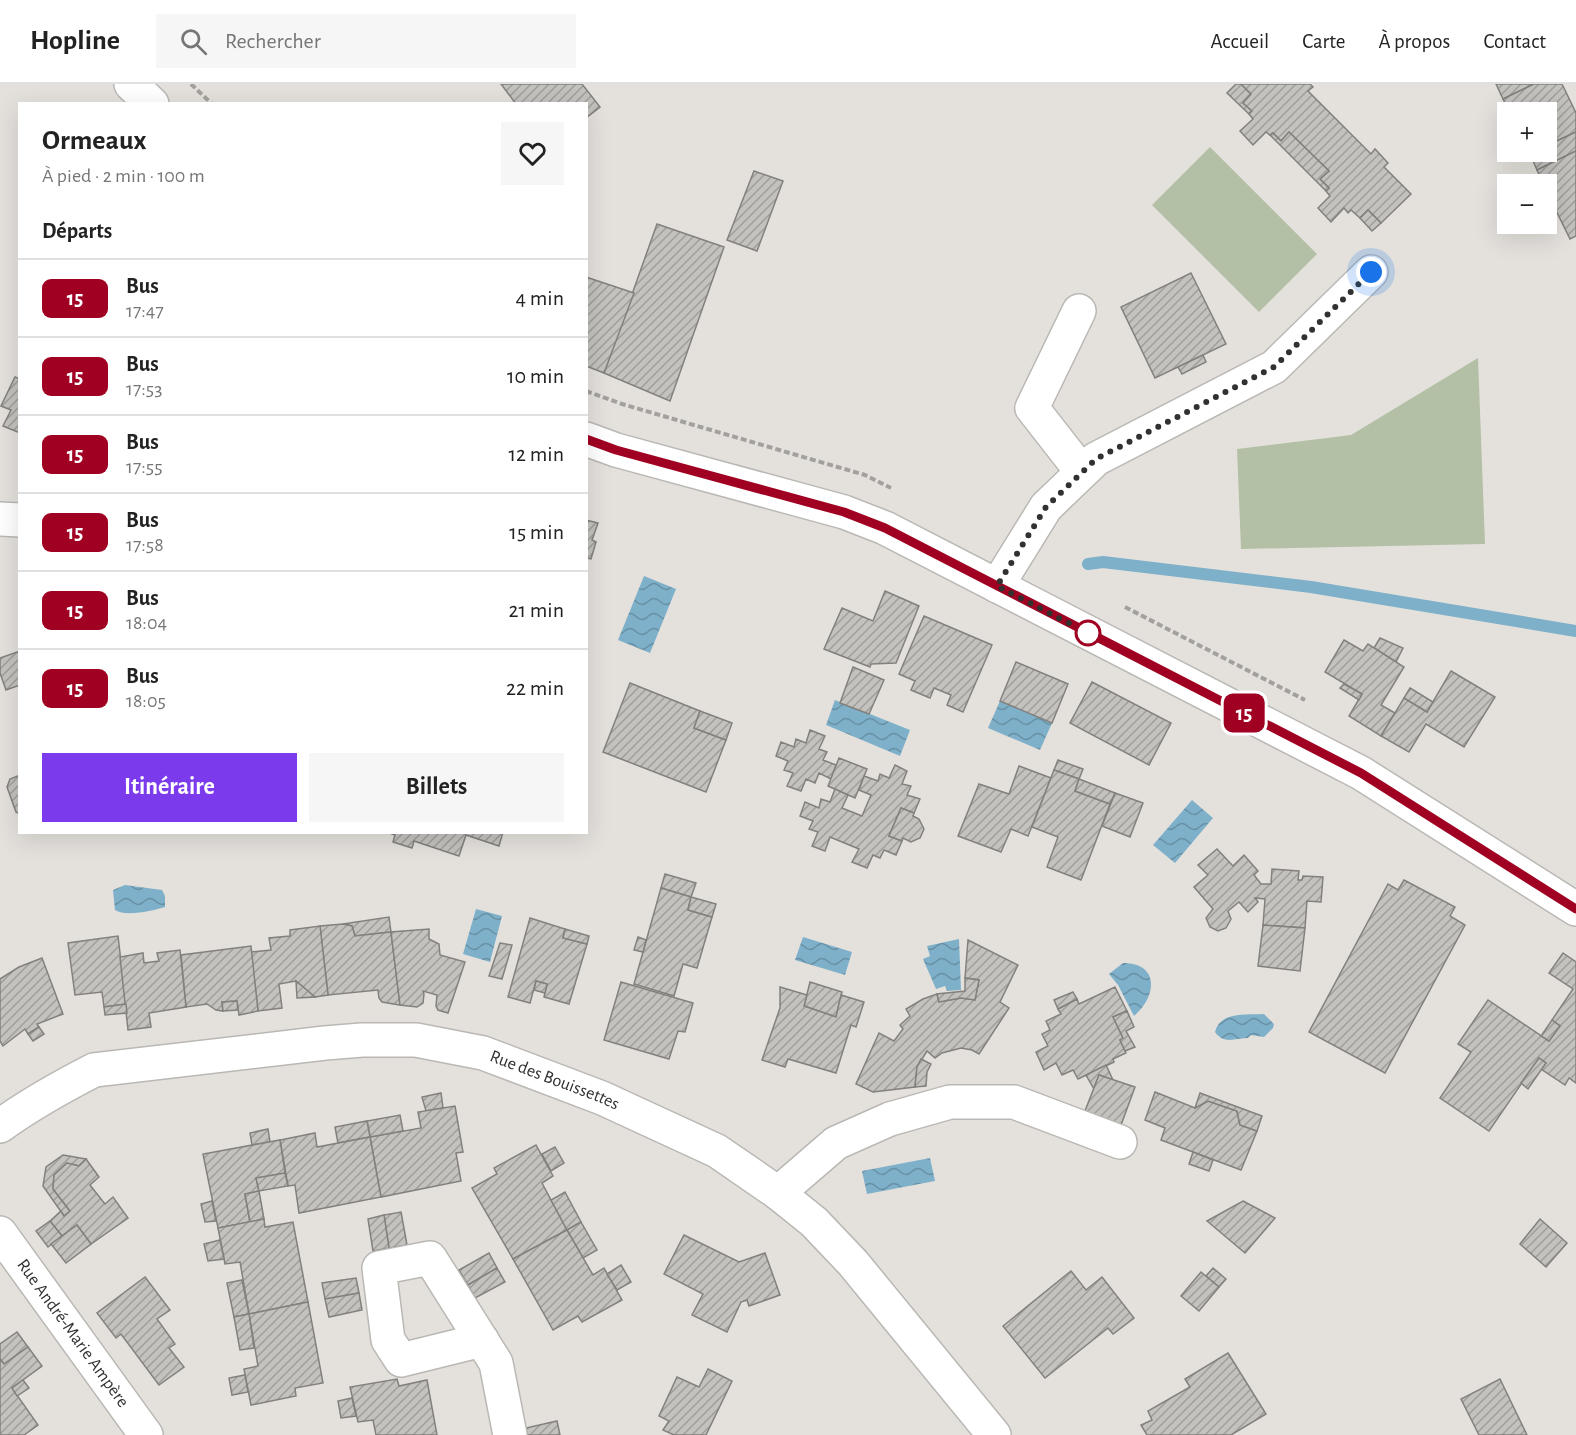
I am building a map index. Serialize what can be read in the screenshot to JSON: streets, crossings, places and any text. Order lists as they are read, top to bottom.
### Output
{
  "streets": {
    "street": ["Rue des Bouissettes", "Rue André-Marie Ampère"]
  },
  "lines": ["bus line 15"],
  "page": {
    "header": "Hopline",
    "search": "Rechercher",
    "nav": [
      "Accueil",
      "Carte",
      "À propos",
      "Contact"
    ],
    "on_map": "15",
    "map_buttons": ["+", "−"],
    "heading": [
      ["Ormeaux", "À pied · 2 min · 100 m"],
      "Départs"
    ],
    "list": [
      {
        "mark": "15",
        "name": "Bus",
        "note": "17:47",
        "value": "4 min"
      },
      {
        "mark": "15",
        "name": "Bus",
        "note": "17:53",
        "value": "10 min"
      },
      {
        "mark": "15",
        "name": "Bus",
        "note": "17:55",
        "value": "12 min"
      },
      {
        "mark": "15",
        "name": "Bus",
        "note": "17:58",
        "value": "15 min"
      },
      {
        "mark": "15",
        "name": "Bus",
        "note": "18:04",
        "value": "21 min"
      },
      {
        "mark": "15",
        "name": "Bus",
        "note": "18:05",
        "value": "22 min"
      }
    ],
    "buttons": ["Itinéraire", "Billets"]
  }
}
